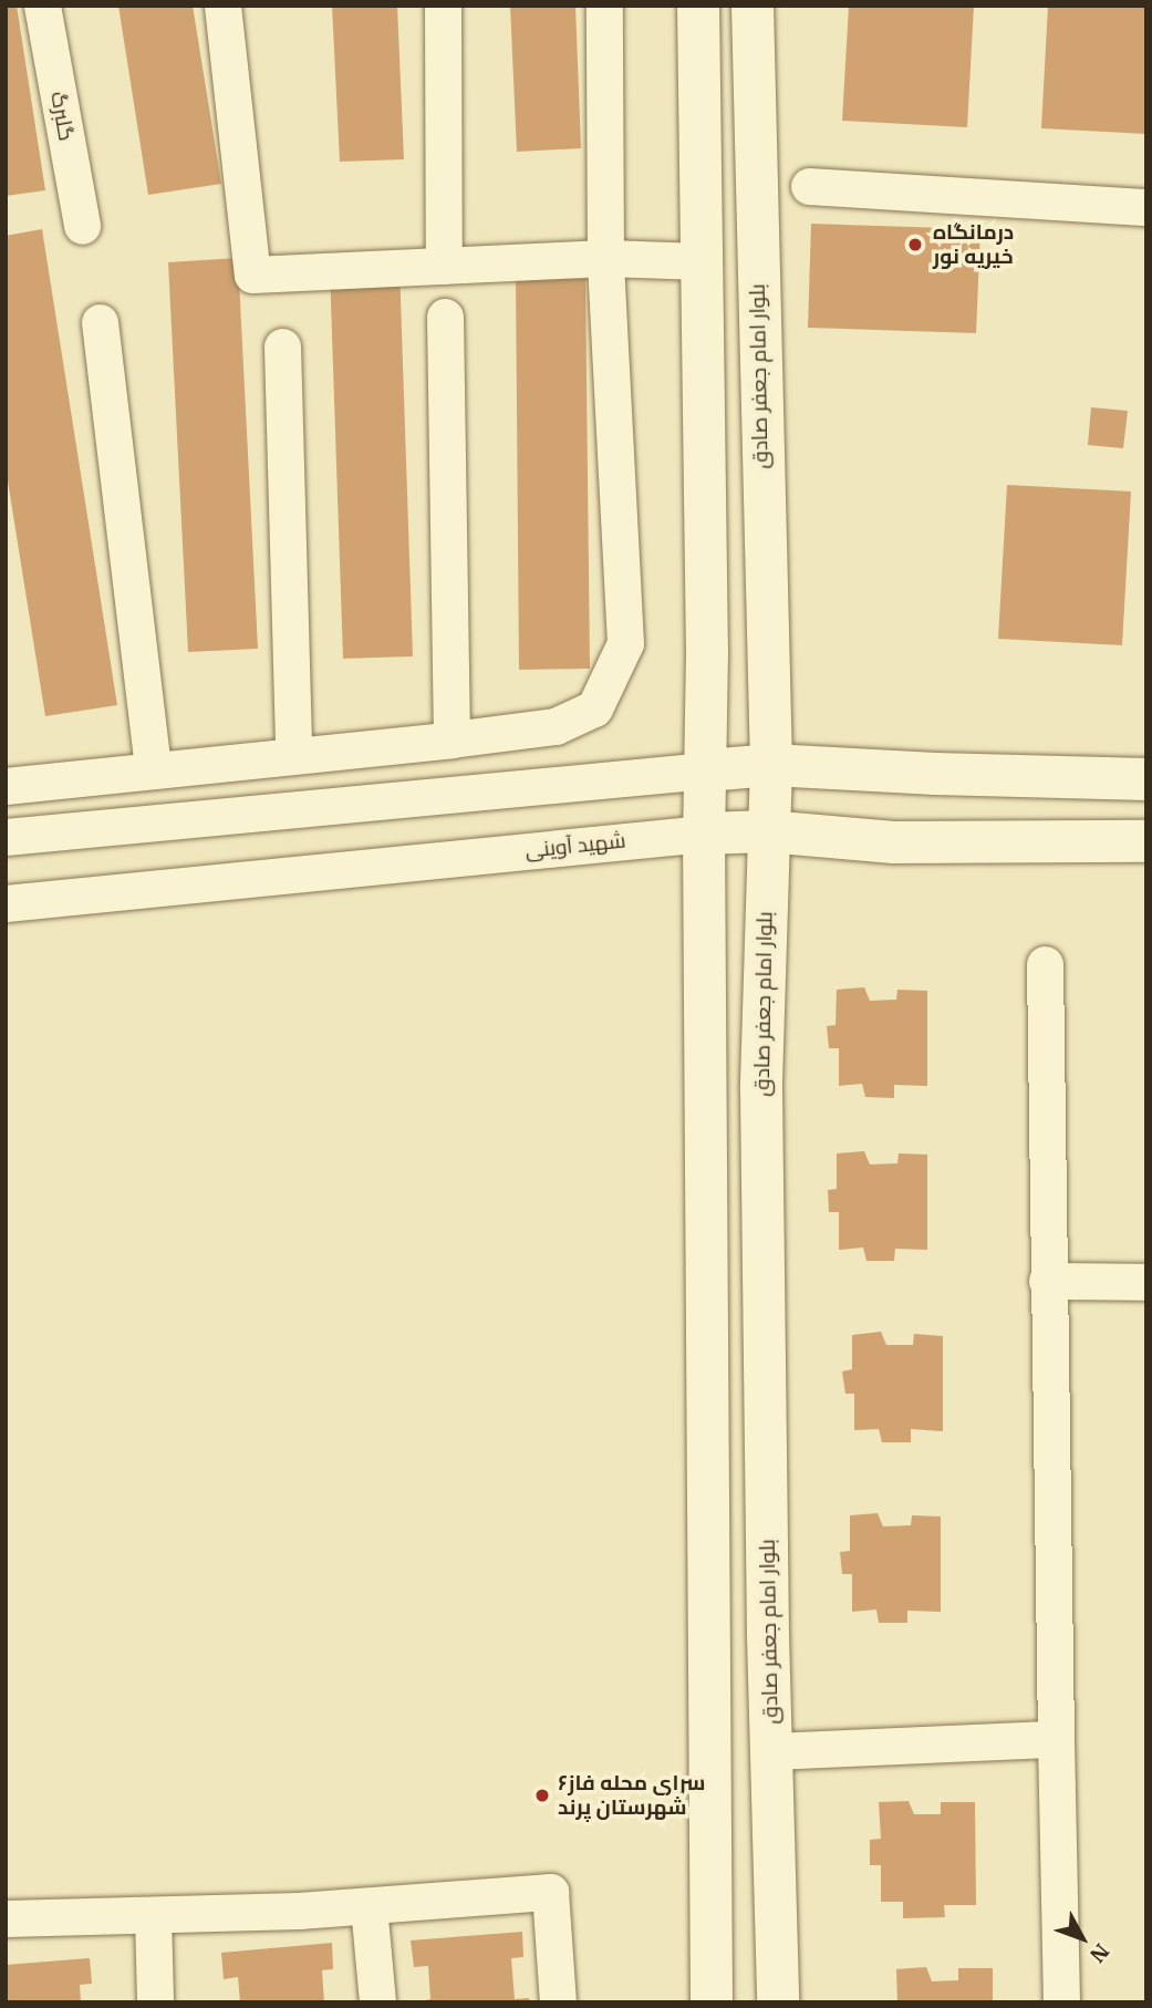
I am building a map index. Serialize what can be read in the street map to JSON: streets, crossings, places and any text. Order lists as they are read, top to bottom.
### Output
{
  "streets": {
    "street": ["گلبرگ", "بلوار امام جعفر صادق", "شهید آوینی"]
  },
  "crossings": [
    ["بلوار امام جعفر صادق", "شهید آوینی"]
  ],
  "places": ["درمانگاه خیریه نور", "سرای محله فاز۶ شهرستان پرند"],
  "north": "bottom right"
}
